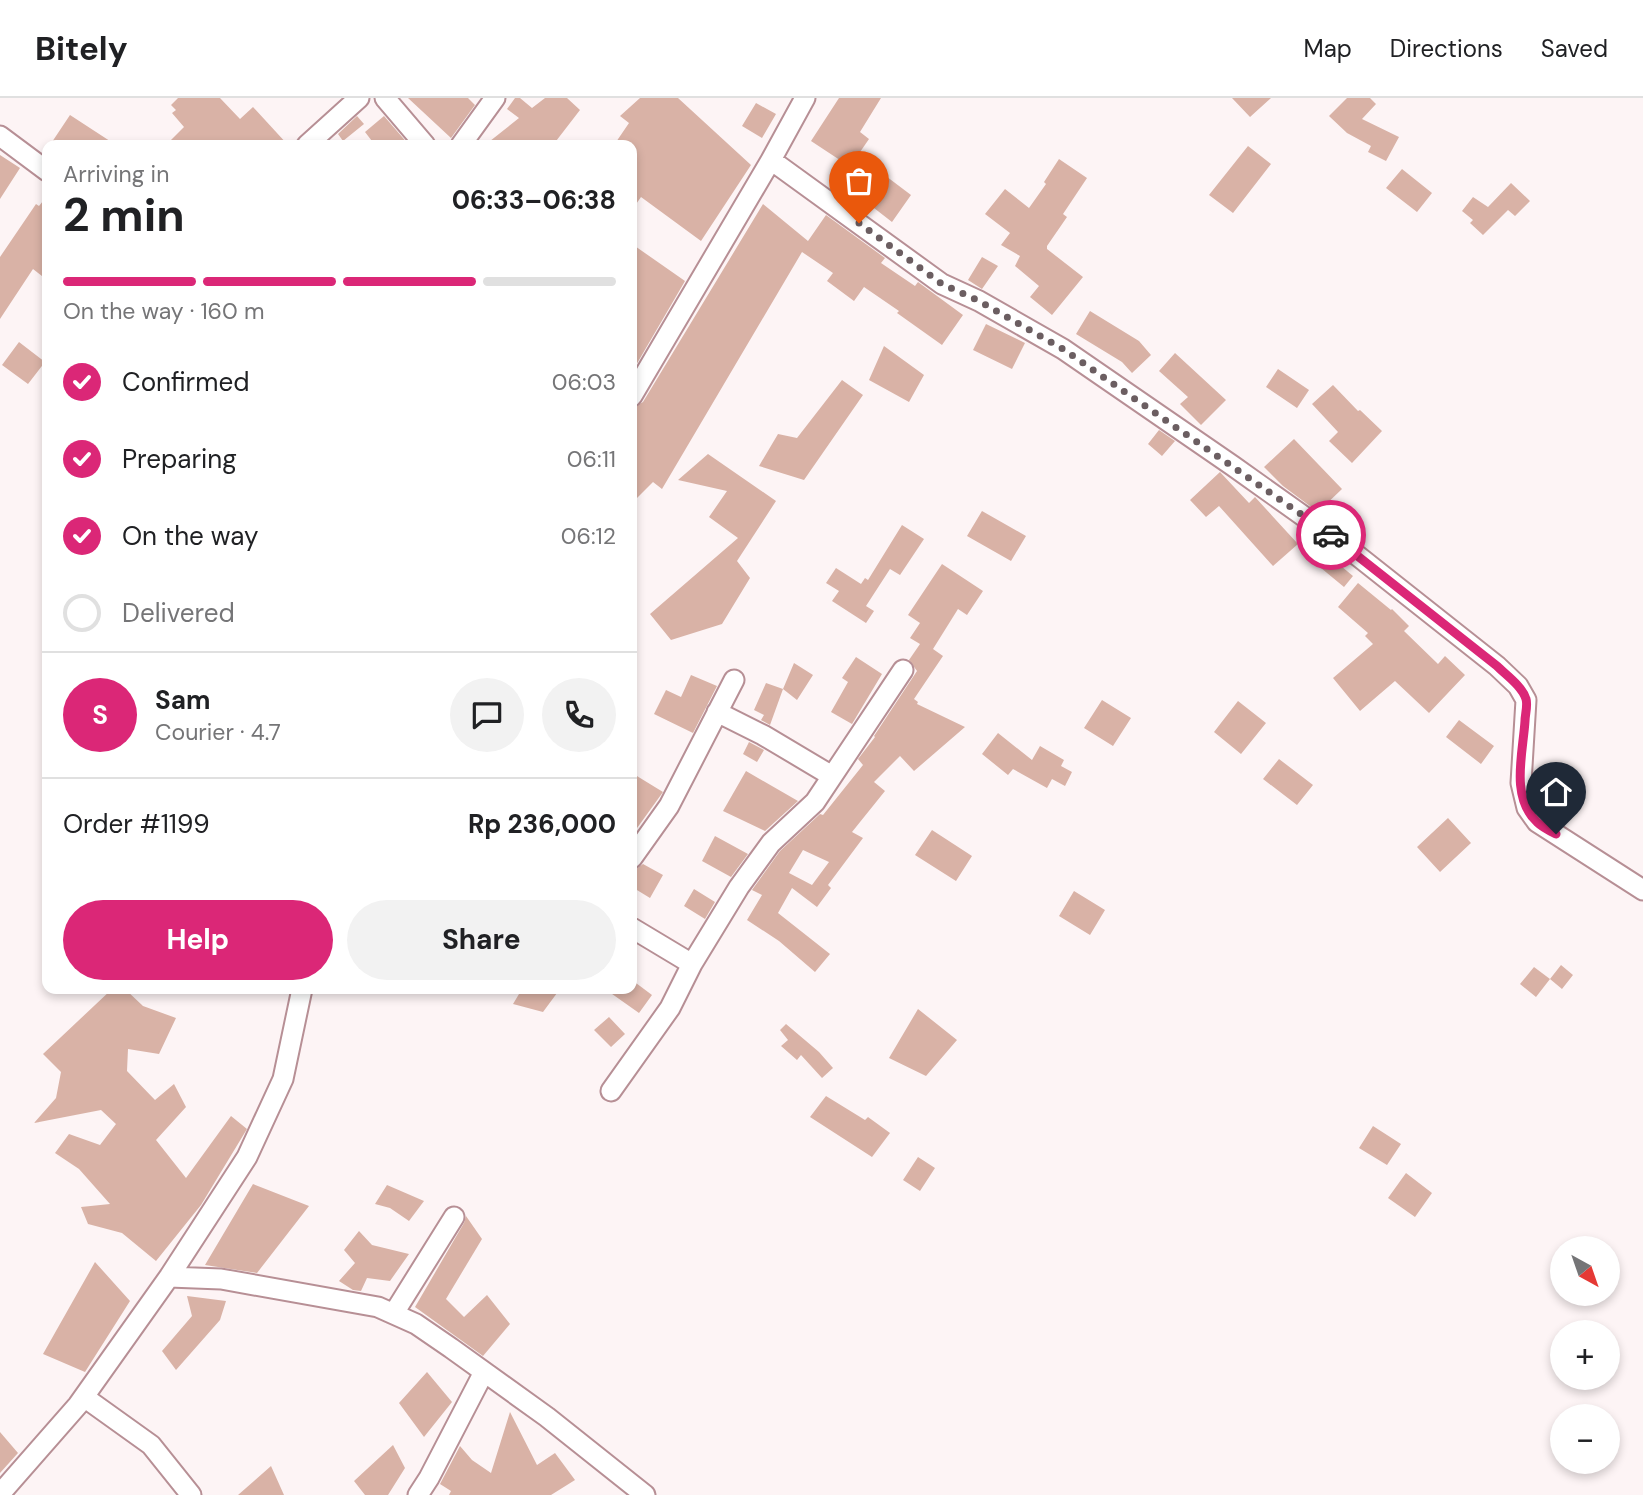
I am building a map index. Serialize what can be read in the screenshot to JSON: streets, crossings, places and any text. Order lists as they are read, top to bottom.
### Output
{
  "north": "bottom right",
  "page": {
    "header": "Bitely",
    "nav": ["Map", "Directions", "Saved"],
    "heading": ["2 min", "Arriving in", "06:33–06:38"],
    "panel": [
      "Sam",
      "Courier · 4.7",
      "Order #1199",
      "Rp 236,000"
    ],
    "bar": "On the way · 160 m",
    "list": [
      ["Confirmed", "06:03"],
      ["Preparing", "06:11"],
      ["On the way", "06:12"],
      "Delivered"
    ],
    "round": "S",
    "buttons": ["Help", "Share"],
    "map_buttons": ["+", "−"]
  }
}
